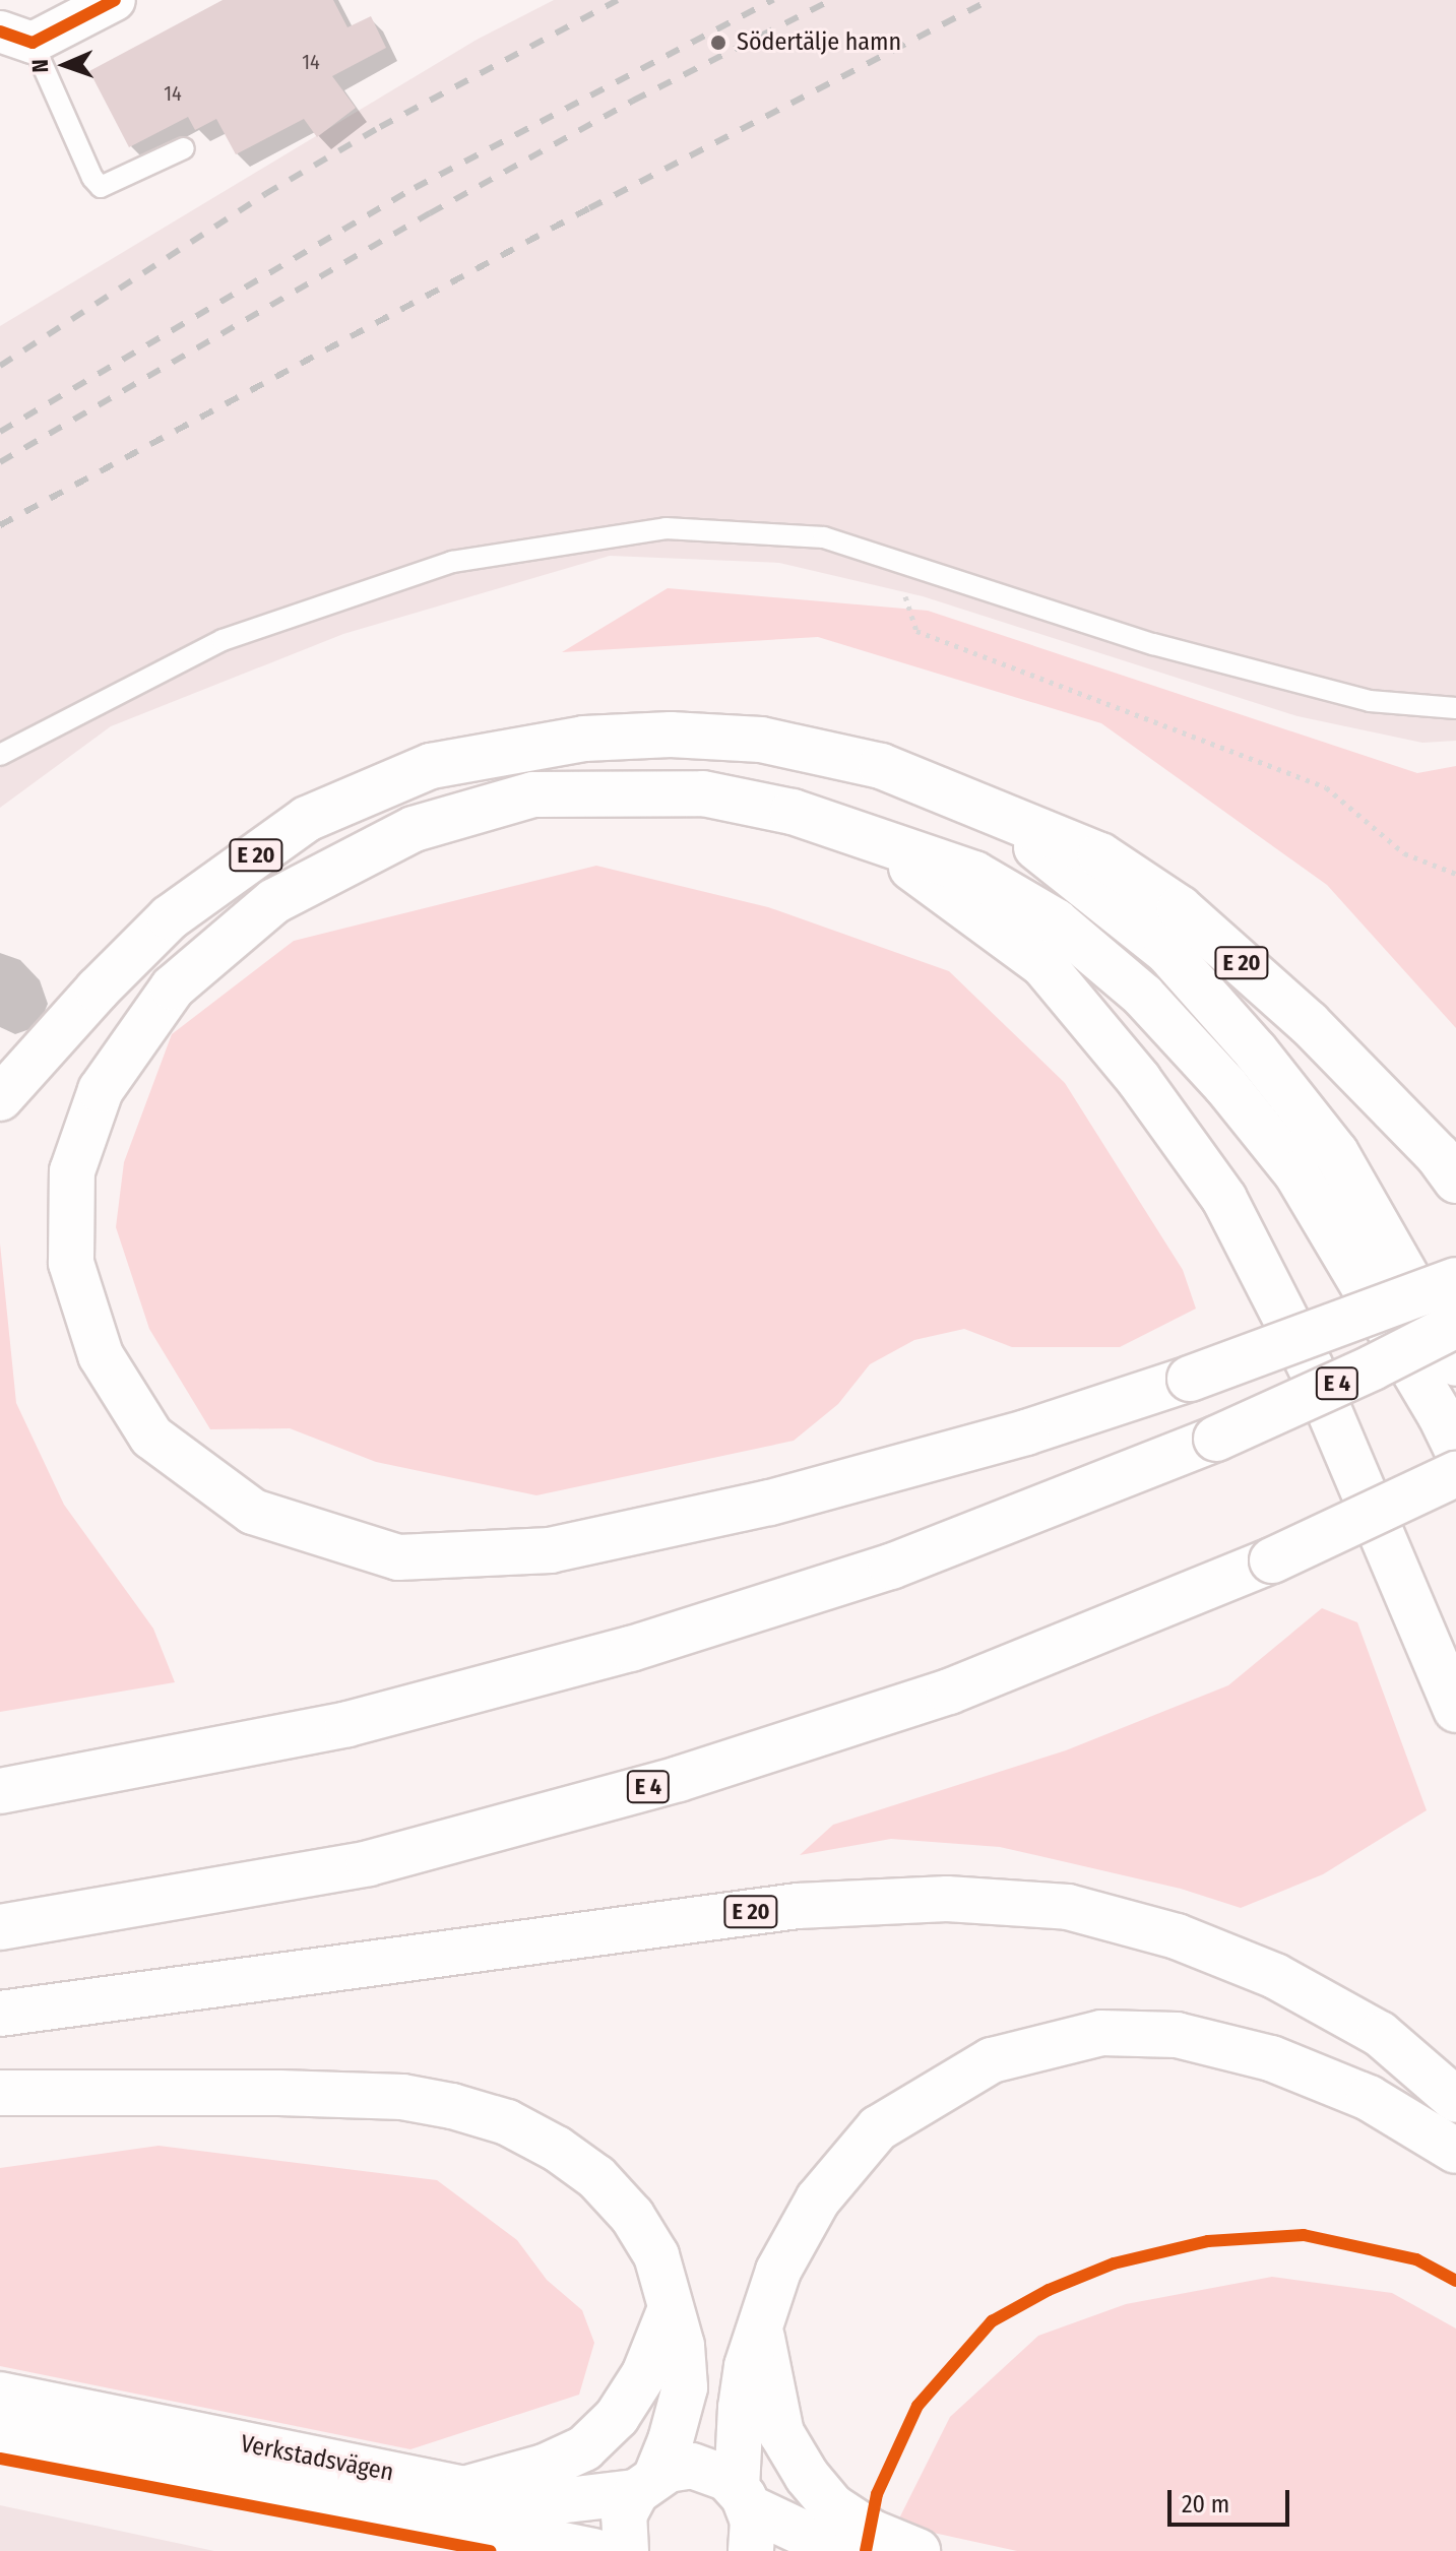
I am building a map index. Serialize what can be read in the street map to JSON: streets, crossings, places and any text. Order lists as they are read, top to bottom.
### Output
{
  "streets": {
    "main road": ["E 20", "E 4", "Verkstadsvägen"]
  },
  "places": ["Södertälje hamn"],
  "house_numbers": ["14", "14"],
  "scale_bar": "20 m",
  "north": "left"
}
